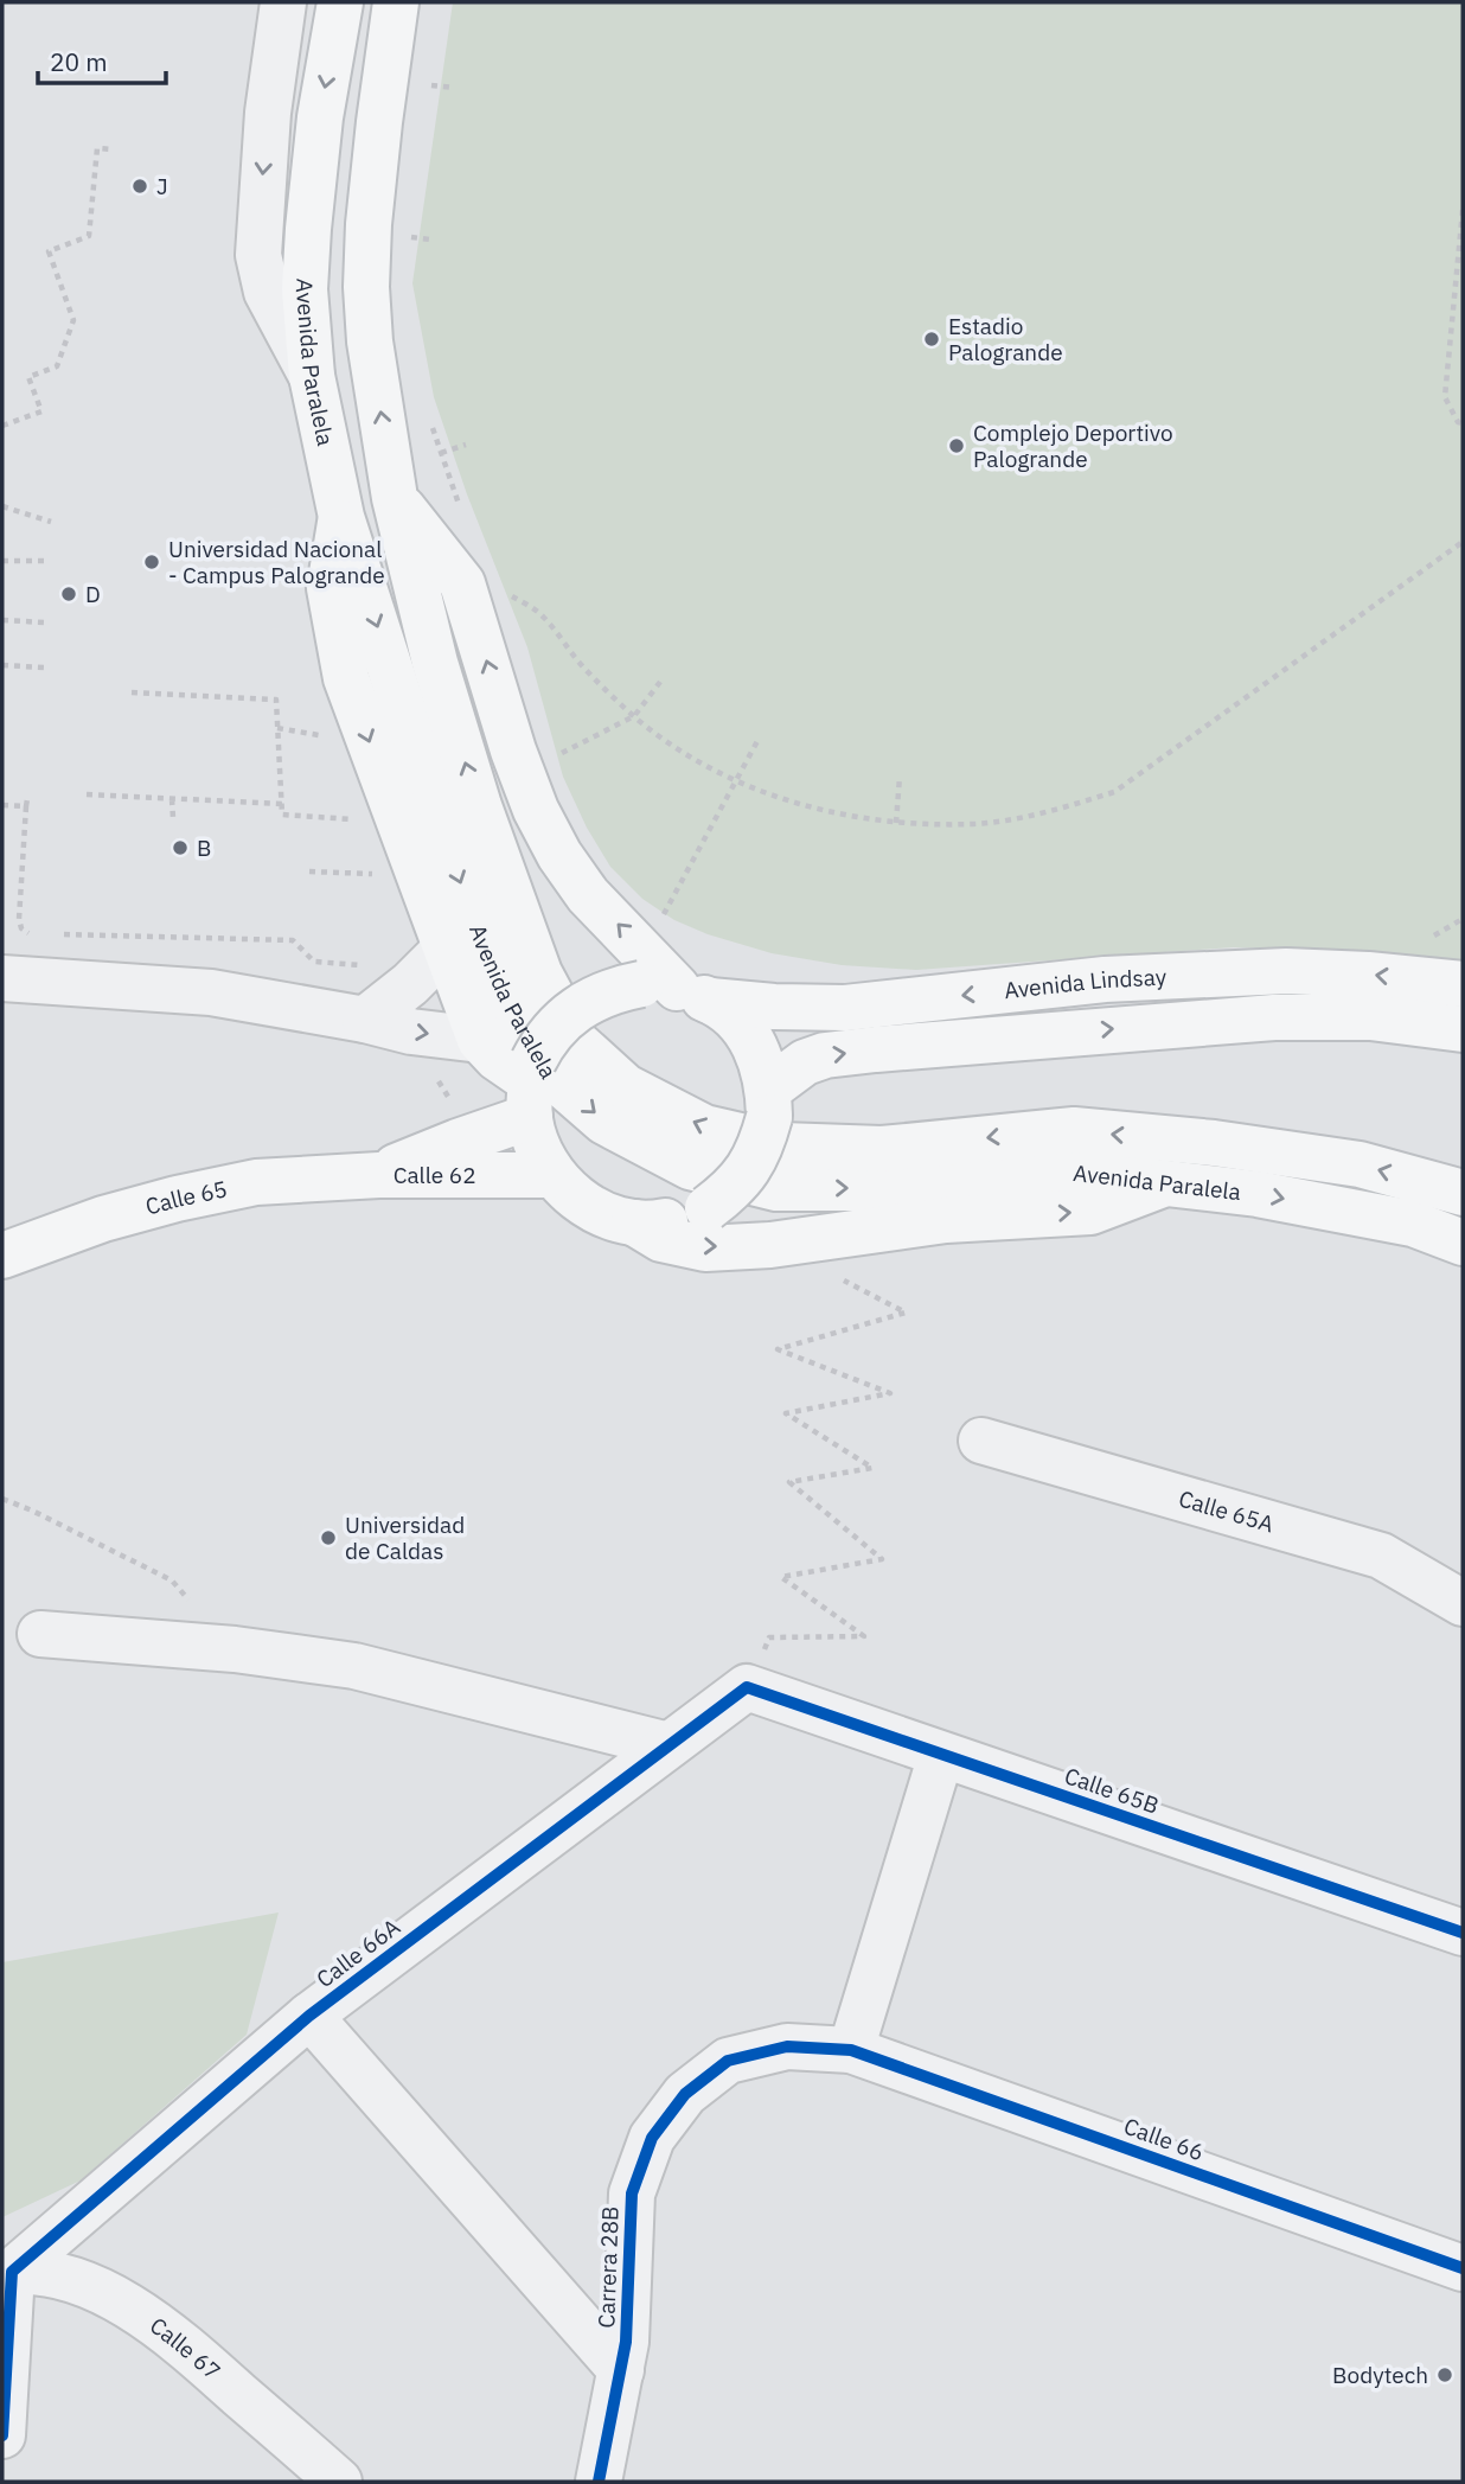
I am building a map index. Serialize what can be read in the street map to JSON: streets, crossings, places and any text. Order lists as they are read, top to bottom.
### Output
{
  "streets": {
    "main road": [
      "Avenida Paralela",
      "Avenida Lindsay",
      "Calle 62",
      "Calle 65"
    ],
    "street": [
      "Calle 65A",
      "Calle 65B",
      "Calle 66A",
      "Calle 66",
      "Carrera 28B",
      "Calle 67"
    ]
  },
  "crossings": [
    ["Avenida Lindsay", "Calle 62"],
    ["Calle 62", "Calle 65"],
    ["Calle 65B", "Calle 66A"],
    ["Calle 66A", "Calle 67"],
    ["Calle 66", "Carrera 28B"]
  ],
  "places": [
    "J",
    "Estadio Palogrande",
    "Complejo Deportivo Palogrande",
    "Universidad Nacional - Campus Palogrande",
    "D",
    "B",
    "Universidad de Caldas",
    "Bodytech"
  ],
  "scale_bar": "20 m"
}
